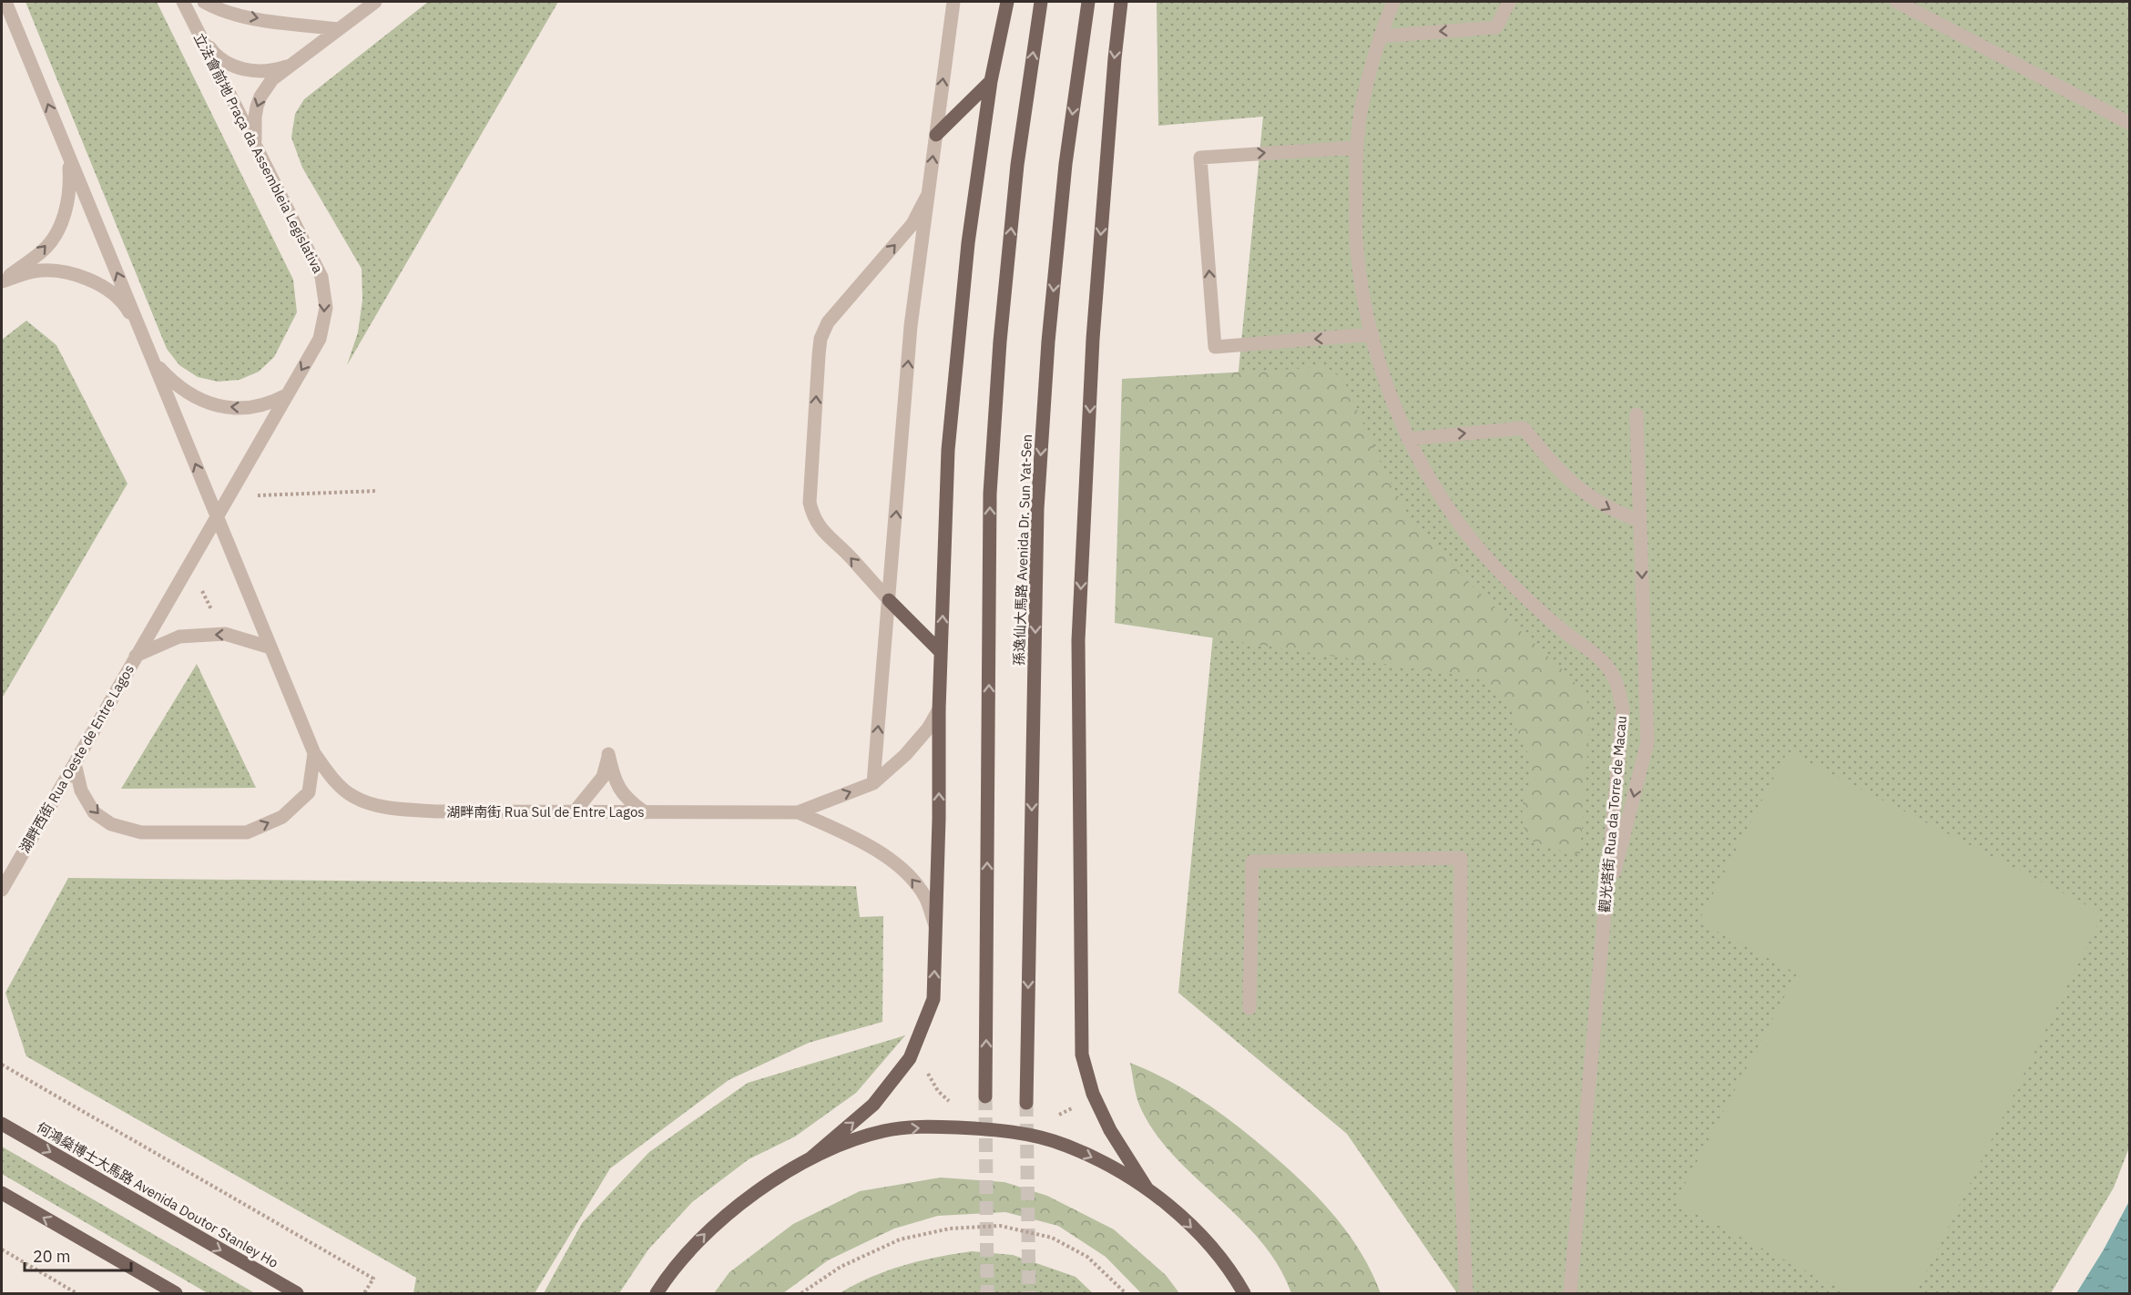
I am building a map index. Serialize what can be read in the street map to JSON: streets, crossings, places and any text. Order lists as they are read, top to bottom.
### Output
{
  "streets": {
    "main road": ["孫逸仙大馬路 Avenida Dr. Sun Yat-Sen", "何鴻燊博士大馬路 Avenida Doutor Stanley Ho"],
    "street": [
      "立法會前地 Praça da Assembleia Legislativa",
      "湖畔西街 Rua Oeste de Entre Lagos",
      "湖畔南街 Rua Sul de Entre Lagos",
      "觀光塔街 Rua da Torre de Macau"
    ]
  },
  "crossings": [
    ["立法會前地 Praça da Assembleia Legislativa", "湖畔西街 Rua Oeste de Entre Lagos"],
    ["立法會前地 Praça da Assembleia Legislativa", "湖畔南街 Rua Sul de Entre Lagos"],
    ["湖畔西街 Rua Oeste de Entre Lagos", "湖畔南街 Rua Sul de Entre Lagos"]
  ],
  "one_way": ["立法會前地 Praça da Assembleia Legislativa"],
  "scale_bar": "20 m"
}
